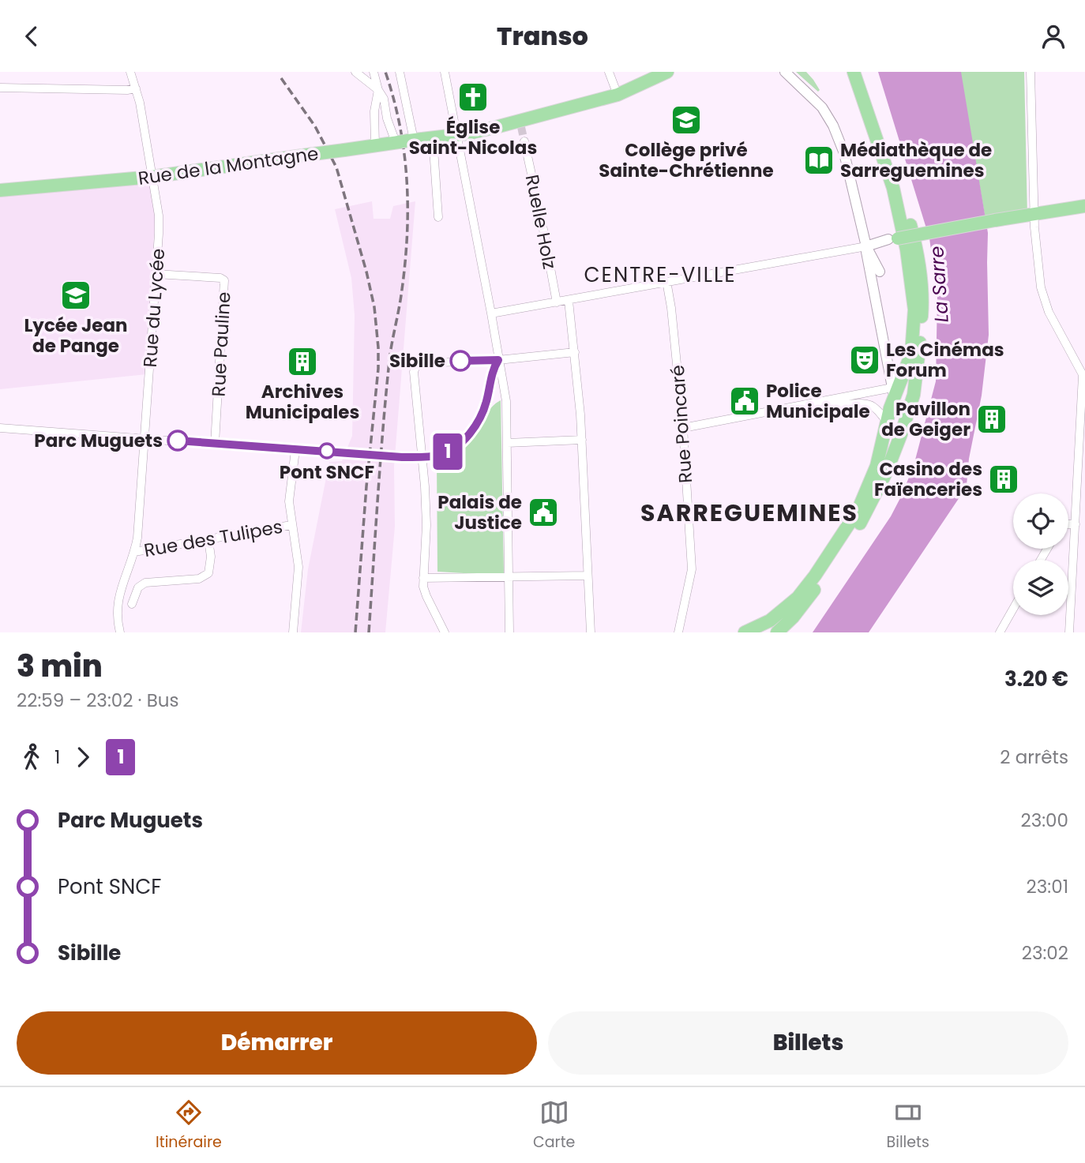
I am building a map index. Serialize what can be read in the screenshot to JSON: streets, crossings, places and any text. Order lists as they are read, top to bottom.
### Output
{
  "streets": {
    "main road": ["Rue de la Montagne"],
    "street": [
      "Ruelle Holz",
      "Rue du Lycée",
      "Rue Pauline",
      "Rue Poincaré",
      "Rue des Tulipes"
    ]
  },
  "crossings": [
    ["Rue de la Montagne", "Rue du Lycée"],
    ["Rue du Lycée", "Rue Pauline"],
    ["Rue du Lycée", "Rue des Tulipes"]
  ],
  "districts": ["CENTRE-VILLE", "SARREGUEMINES"],
  "water": ["La Sarre"],
  "places": {
    "church": ["Église Saint-Nicolas"],
    "school or university": ["Collège privé Sainte-Chrétienne", "Lycée Jean de Pange"],
    "library": ["Médiathèque de Sarreguemines"],
    "theatre": ["Les Cinémas Forum"],
    "other": ["Sibille", "Parc Muguets", "Pont SNCF"],
    "building": ["Archives Municipales", "Pavillon de Geiger", "Casino des Faïenceries"],
    "public building": ["Police Municipale", "Palais de Justice"]
  },
  "lines": ["bus line 1"],
  "page": {
    "header": "Transo",
    "on_map": "1",
    "heading": ["3 min", "22:59 – 23:02 · Bus", "3.20 €"],
    "legs": ["1", "1", "2 arrêts"],
    "list": [
      {
        "name": "Parc Muguets",
        "value": "23:00"
      },
      {
        "name": "Pont SNCF",
        "value": "23:01"
      },
      {
        "name": "Sibille",
        "value": "23:02"
      }
    ],
    "buttons": ["Démarrer", "Billets"],
    "tabs": ["Itinéraire", "Carte", "Billets"]
  }
}
